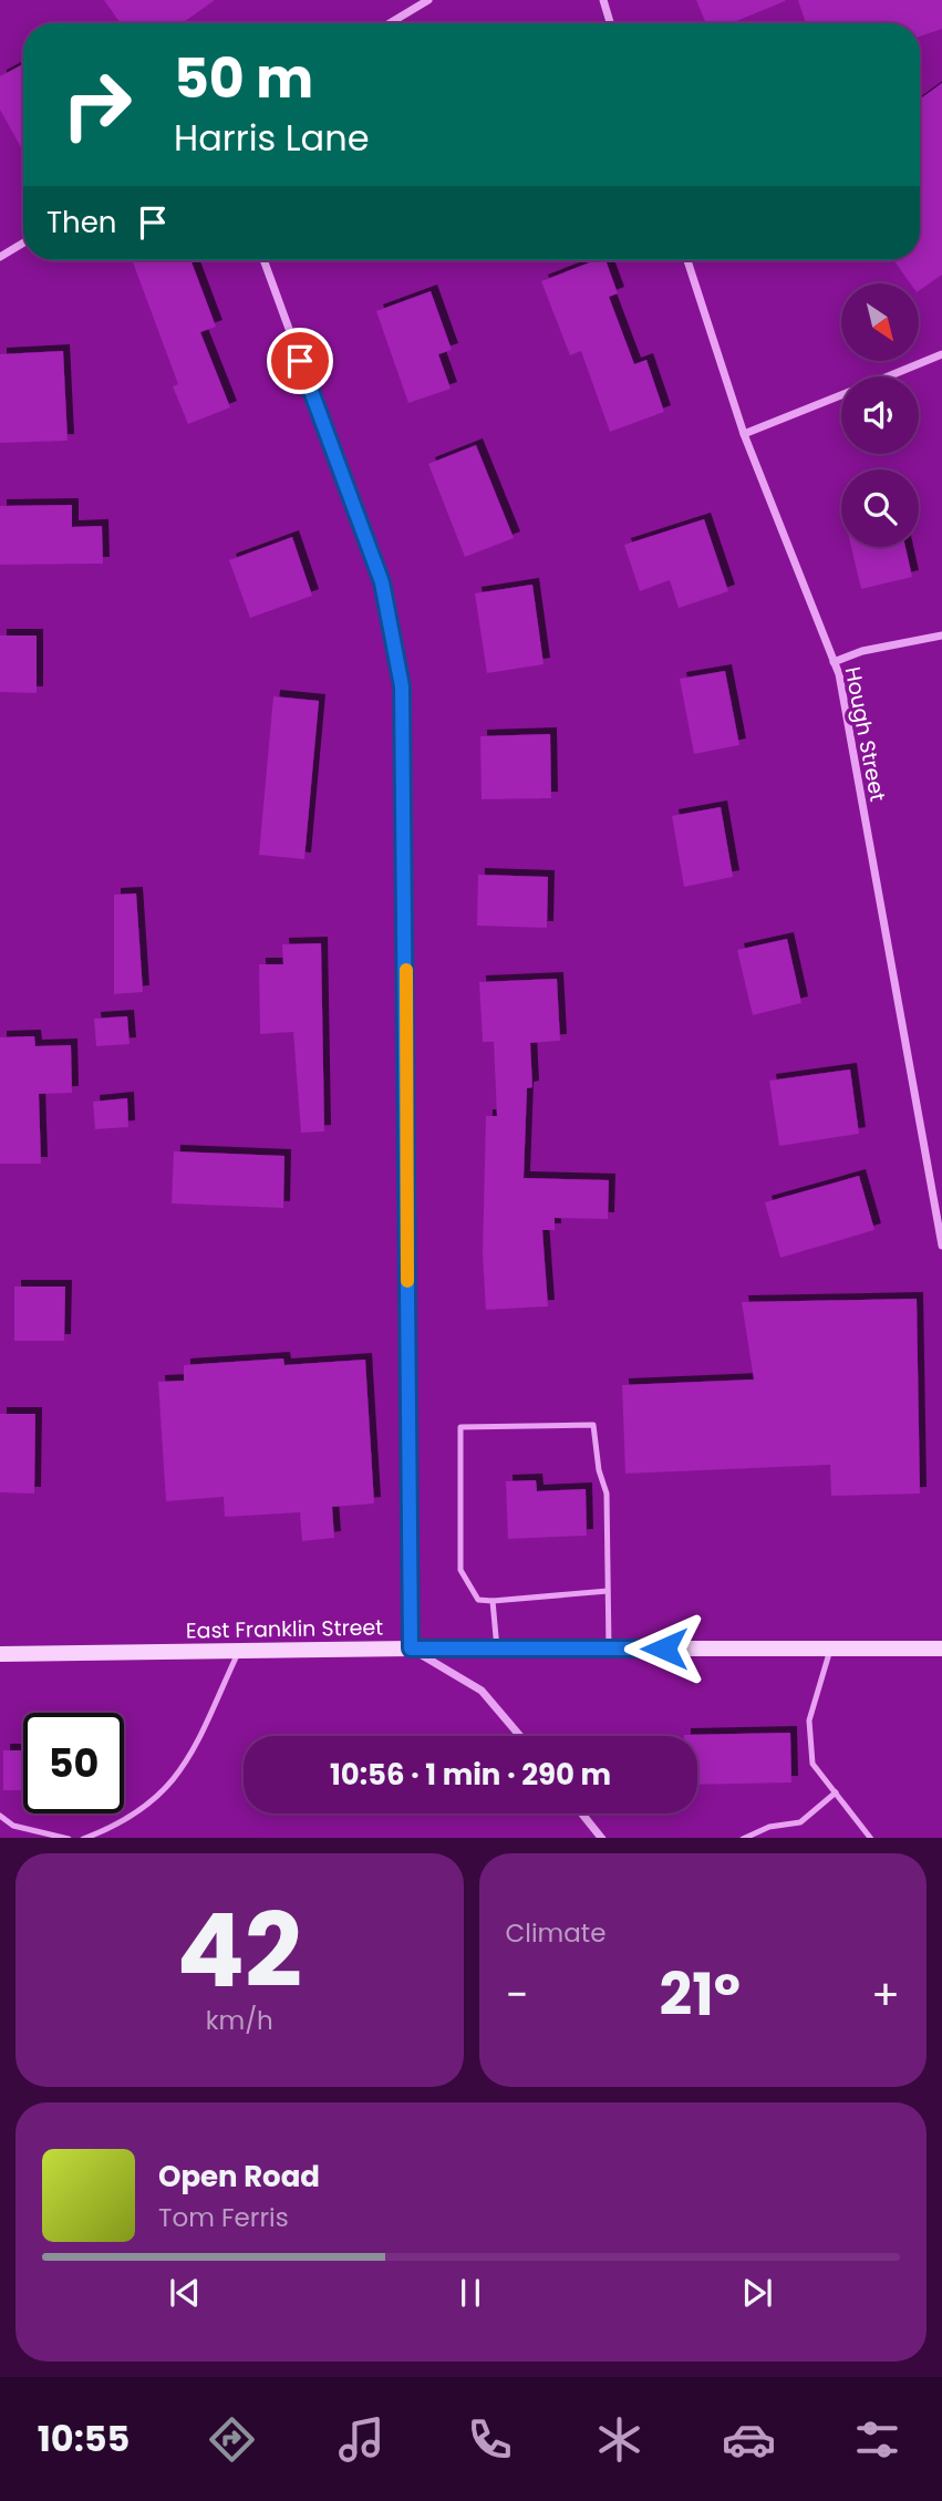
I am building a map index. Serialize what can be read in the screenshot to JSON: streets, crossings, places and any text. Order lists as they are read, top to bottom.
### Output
{
  "streets": {
    "main road": ["East Franklin Street"],
    "street": ["Hough Street"]
  },
  "north": "bottom right",
  "page": {
    "turn": ["50 m", "Harris Lane"],
    "then": "Then",
    "limit": "50",
    "trip": "10:56 · 1 min · 290 m",
    "tile": [
      ["42", "km/h"],
      "Climate"
    ],
    "heat": ["−", "21°", "+"],
    "song": ["Open Road", "Tom Ferris"],
    "tabs": "10:55"
  }
}
